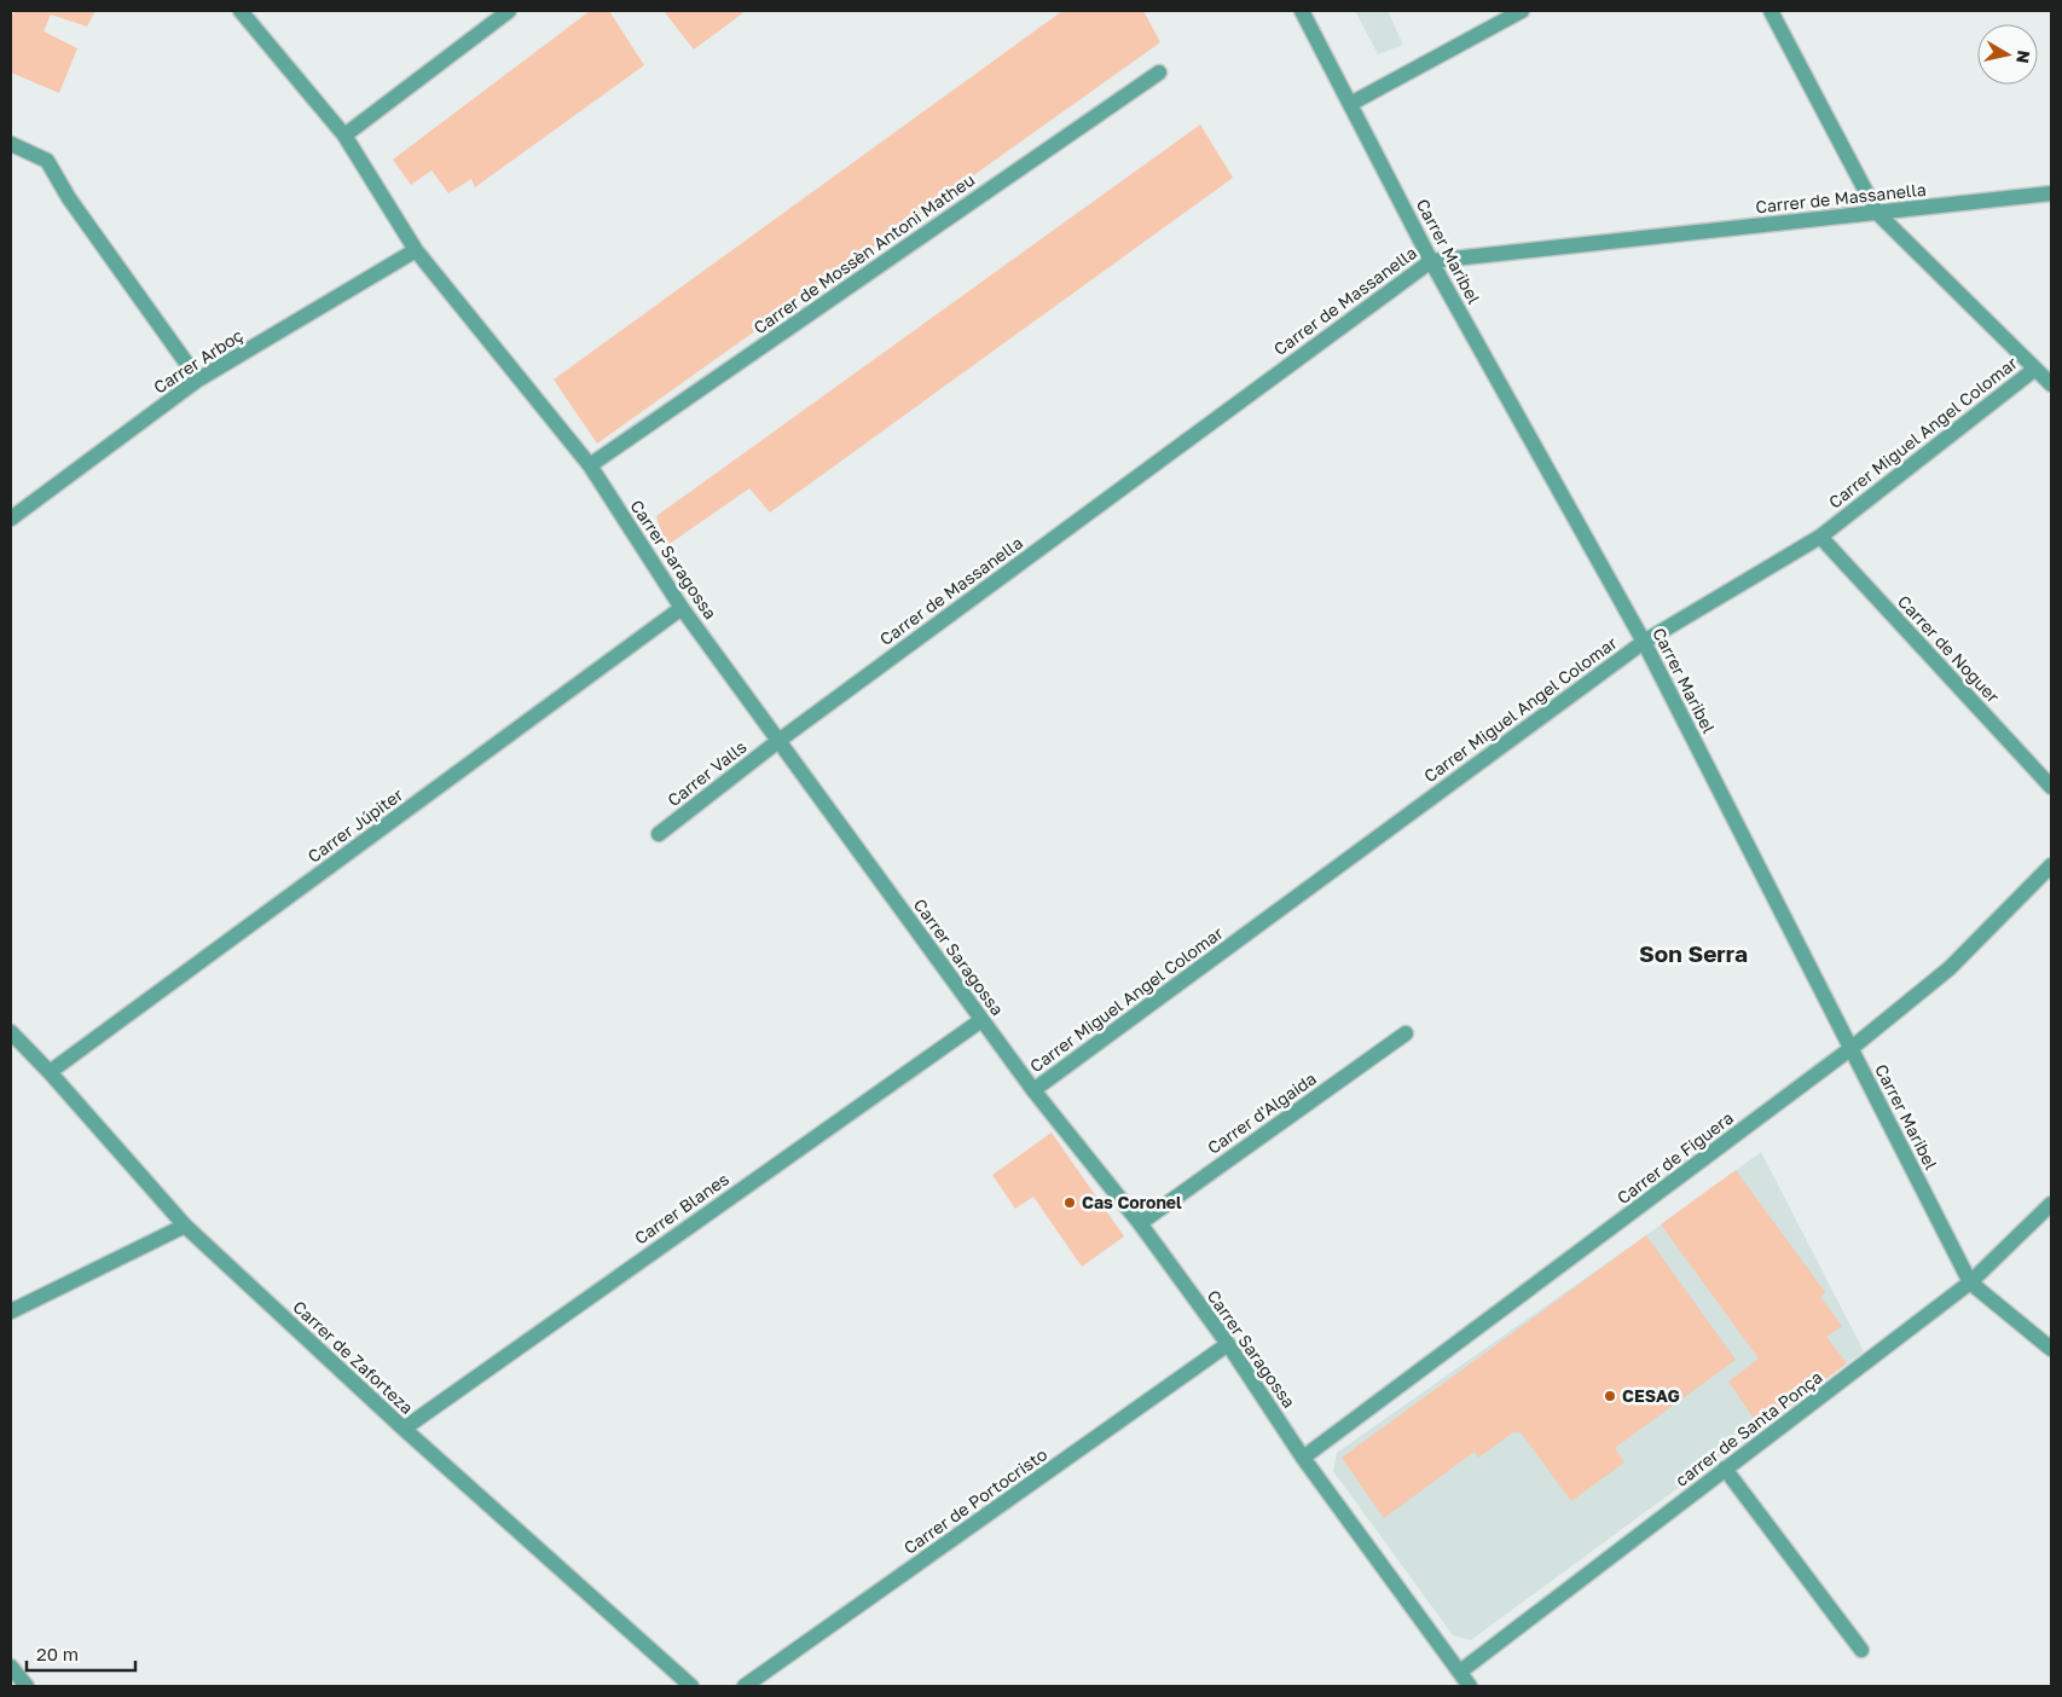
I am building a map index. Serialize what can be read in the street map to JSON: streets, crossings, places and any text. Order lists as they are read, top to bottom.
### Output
{
  "streets": {
    "street": [
      "Carrer de Massanella",
      "Carrer Maribel",
      "Carrer de Mossèn Antoni Matheu",
      "Carrer Arboç",
      "Carrer Miguel Angel Colomar",
      "Carrer Saragossa",
      "Carrer de Noguer",
      "Carrer Valls",
      "Carrer Júpiter",
      "Carrer d'Algaida",
      "Carrer de Figuera",
      "Carrer Blanes",
      "Carrer de Zaforteza",
      "carrer de Santa Ponça",
      "Carrer de Portocristo"
    ]
  },
  "crossings": [
    ["Carrer de Massanella", "Carrer Maribel"],
    ["Carrer de Massanella", "Carrer Saragossa"],
    ["Carrer de Massanella", "Carrer Valls"],
    ["Carrer Maribel", "Carrer Miguel Angel Colomar"],
    ["Carrer Maribel", "Carrer de Figuera"],
    ["Carrer Maribel", "carrer de Santa Ponça"],
    ["Carrer de Mossèn Antoni Matheu", "Carrer Saragossa"],
    ["Carrer Arboç", "Carrer Saragossa"],
    ["Carrer Miguel Angel Colomar", "Carrer Saragossa"],
    ["Carrer Miguel Angel Colomar", "Carrer de Noguer"],
    ["Carrer Saragossa", "Carrer Valls"],
    ["Carrer Saragossa", "Carrer Júpiter"],
    ["Carrer Saragossa", "Carrer d'Algaida"],
    ["Carrer Saragossa", "Carrer de Figuera"],
    ["Carrer Saragossa", "Carrer Blanes"],
    ["Carrer Saragossa", "carrer de Santa Ponça"],
    ["Carrer Saragossa", "Carrer de Portocristo"],
    ["Carrer Júpiter", "Carrer de Zaforteza"],
    ["Carrer Blanes", "Carrer de Zaforteza"]
  ],
  "districts": ["Son Serra"],
  "places": ["Cas Coronel", "CESAG"],
  "scale_bar": "20 m",
  "north": "right"
}
